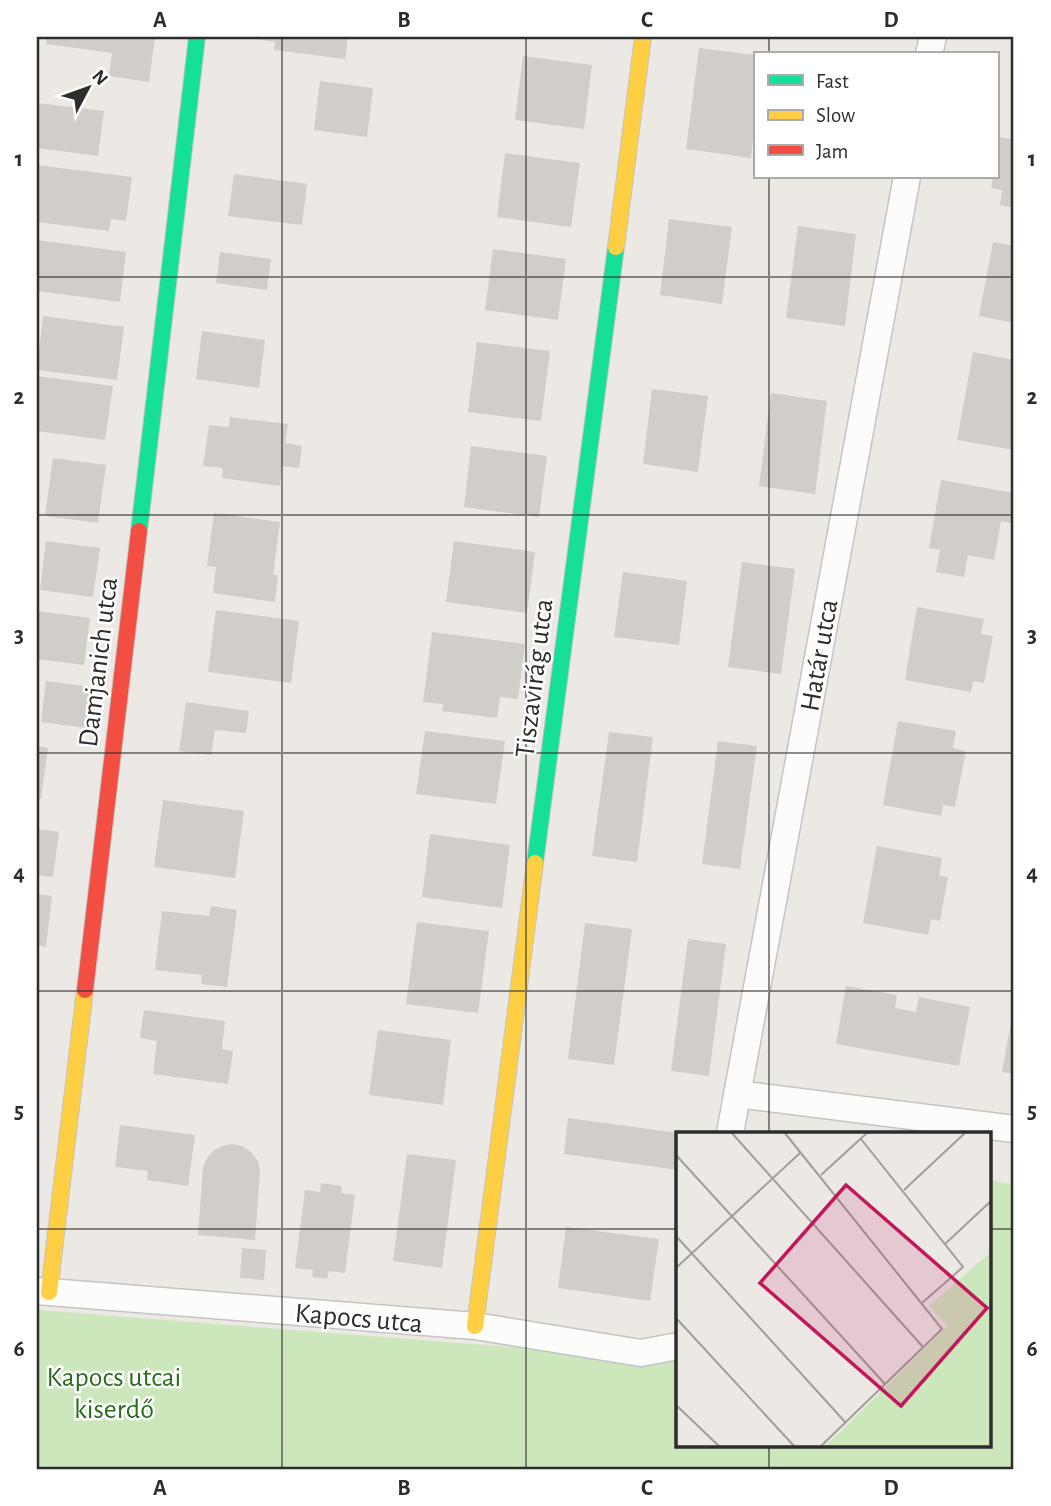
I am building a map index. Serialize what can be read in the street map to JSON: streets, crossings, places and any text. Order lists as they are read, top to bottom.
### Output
{
  "streets": {
    "street": [
      "Határ utca",
      "Damjanich utca",
      "Tiszavirág utca",
      "Kapocs utca"
    ]
  },
  "crossings": [
    ["Damjanich utca", "Kapocs utca"],
    ["Tiszavirág utca", "Kapocs utca"]
  ],
  "parks": ["Kapocs utcai kiserdő"],
  "legend": ["Fast", "Slow", "Jam"],
  "north": "top right",
  "grid": {
    "columns": [
      "A",
      "B",
      "C",
      "D"
    ],
    "rows": [
      "1",
      "2",
      "3",
      "4",
      "5",
      "6"
    ]
  }
}
